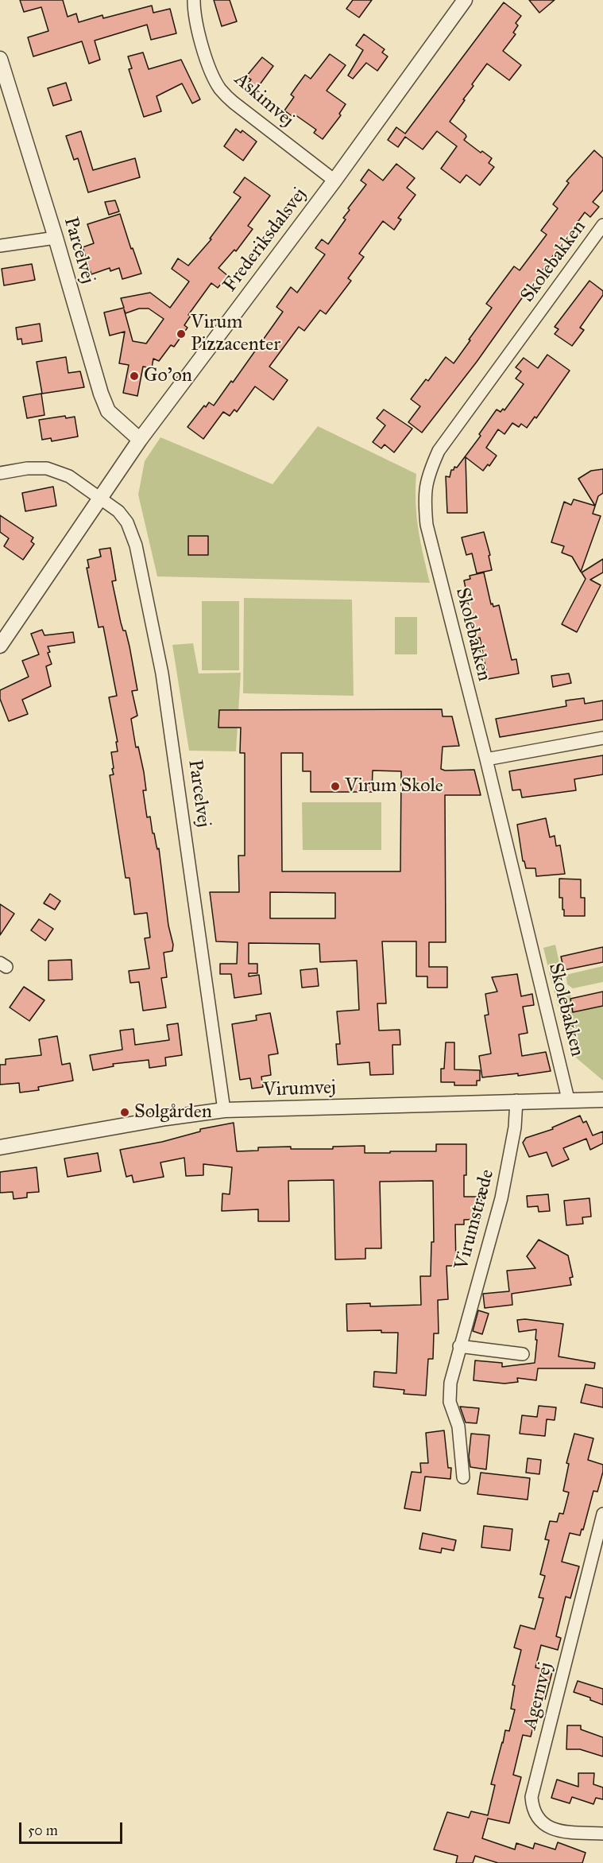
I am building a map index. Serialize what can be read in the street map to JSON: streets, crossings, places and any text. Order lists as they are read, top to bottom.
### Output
{
  "streets": {
    "street": [
      "Askimvej",
      "Frederiksdalsvej",
      "Parcelvej",
      "Skolebakken",
      "Virumvej",
      "Virumstræde",
      "Agernvej"
    ]
  },
  "crossings": [
    ["Askimvej", "Frederiksdalsvej"],
    ["Frederiksdalsvej", "Parcelvej"],
    ["Parcelvej", "Virumvej"],
    ["Skolebakken", "Virumvej"],
    ["Virumvej", "Virumstræde"]
  ],
  "places": [
    "Virum Pizzacenter",
    "Go'on",
    "Virum Skole",
    "Solgården"
  ],
  "scale_bar": "50 m"
}
